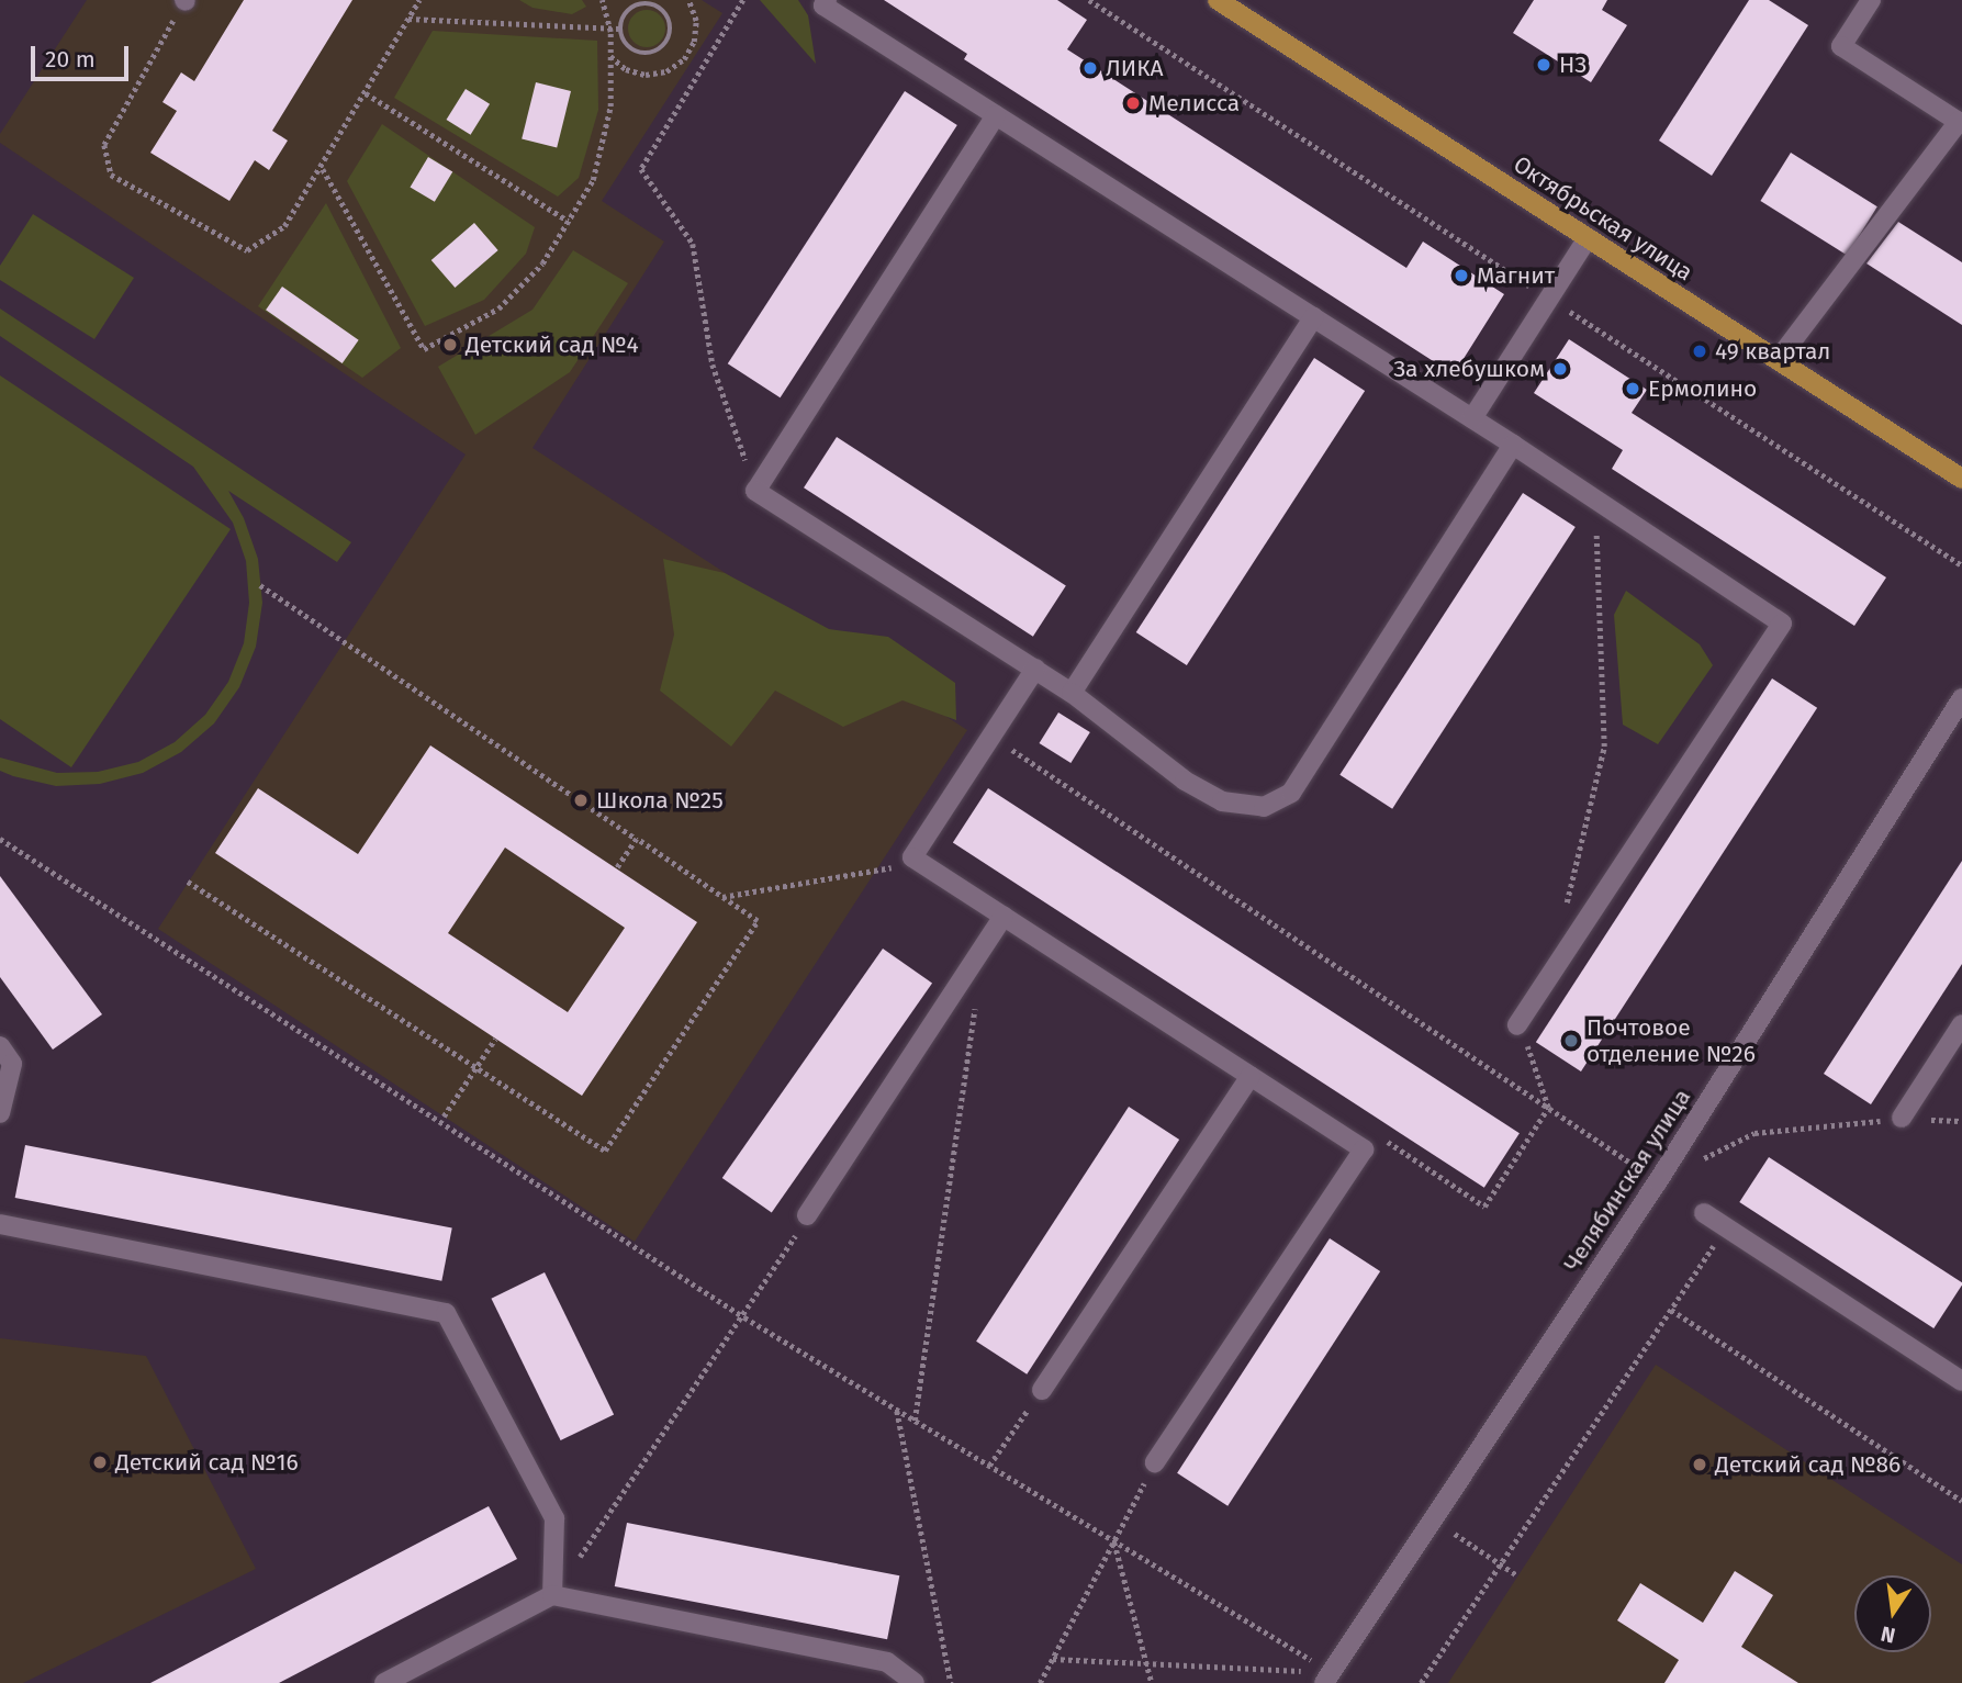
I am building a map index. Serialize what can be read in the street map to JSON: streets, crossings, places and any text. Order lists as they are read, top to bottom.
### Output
{
  "streets": {
    "main road": ["Октябрьская улица"],
    "street": ["Челябинская улица"]
  },
  "places": [
    "НЗ",
    "ЛИКА",
    "Мелисса",
    "Магнит",
    "Детский сад №4",
    "49 квартал",
    "За хлебушком",
    "Ермолино",
    "Школа №25",
    "Почтовое отделение №26",
    "Детский сад №16",
    "Детский сад №86"
  ],
  "scale_bar": "20 m",
  "north": "bottom"
}
